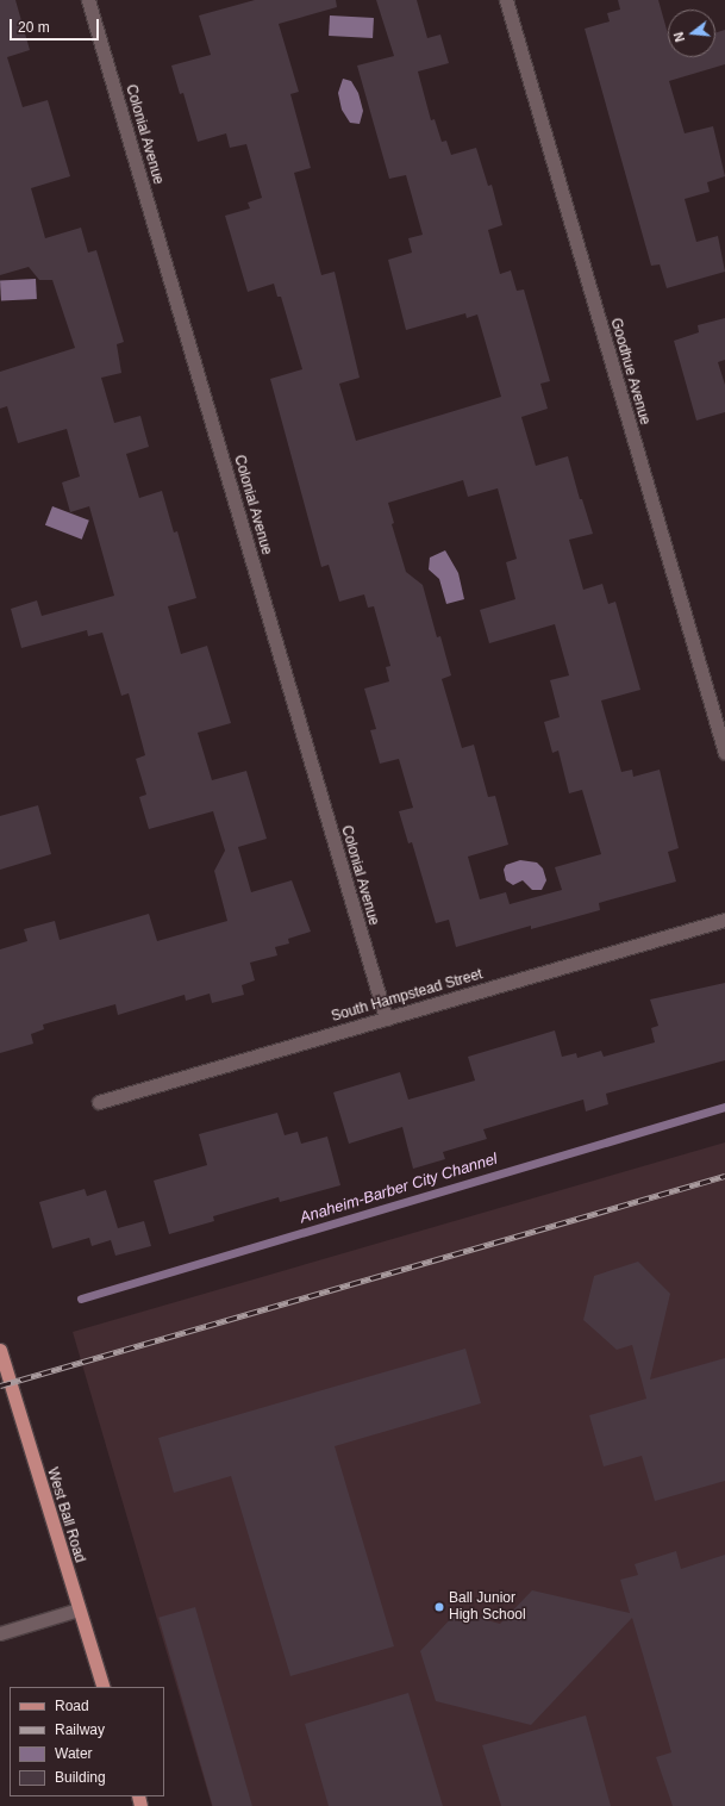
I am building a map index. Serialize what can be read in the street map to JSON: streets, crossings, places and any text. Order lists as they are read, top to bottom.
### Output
{
  "streets": {
    "main road": ["West Ball Road"],
    "street": ["Colonial Avenue", "Goodhue Avenue", "South Hampstead Street"]
  },
  "crossings": [
    ["Colonial Avenue", "South Hampstead Street"]
  ],
  "water": ["Anaheim-Barber City Channel"],
  "places": ["Ball Junior High School"],
  "legend": [
    "Road",
    "Railway",
    "Water",
    "Building"
  ],
  "scale_bar": "20 m",
  "north": "left"
}
